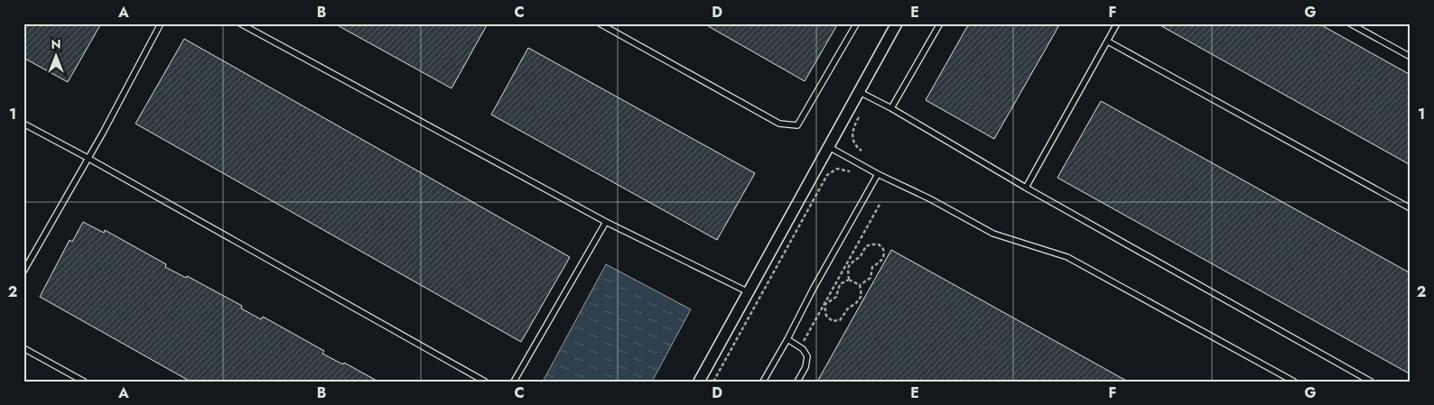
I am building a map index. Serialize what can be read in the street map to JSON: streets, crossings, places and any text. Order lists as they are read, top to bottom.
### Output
{
  "north": "top",
  "grid": {
    "columns": [
      "A",
      "B",
      "C",
      "D",
      "E",
      "F",
      "G"
    ],
    "rows": ["1", "2"]
  }
}
